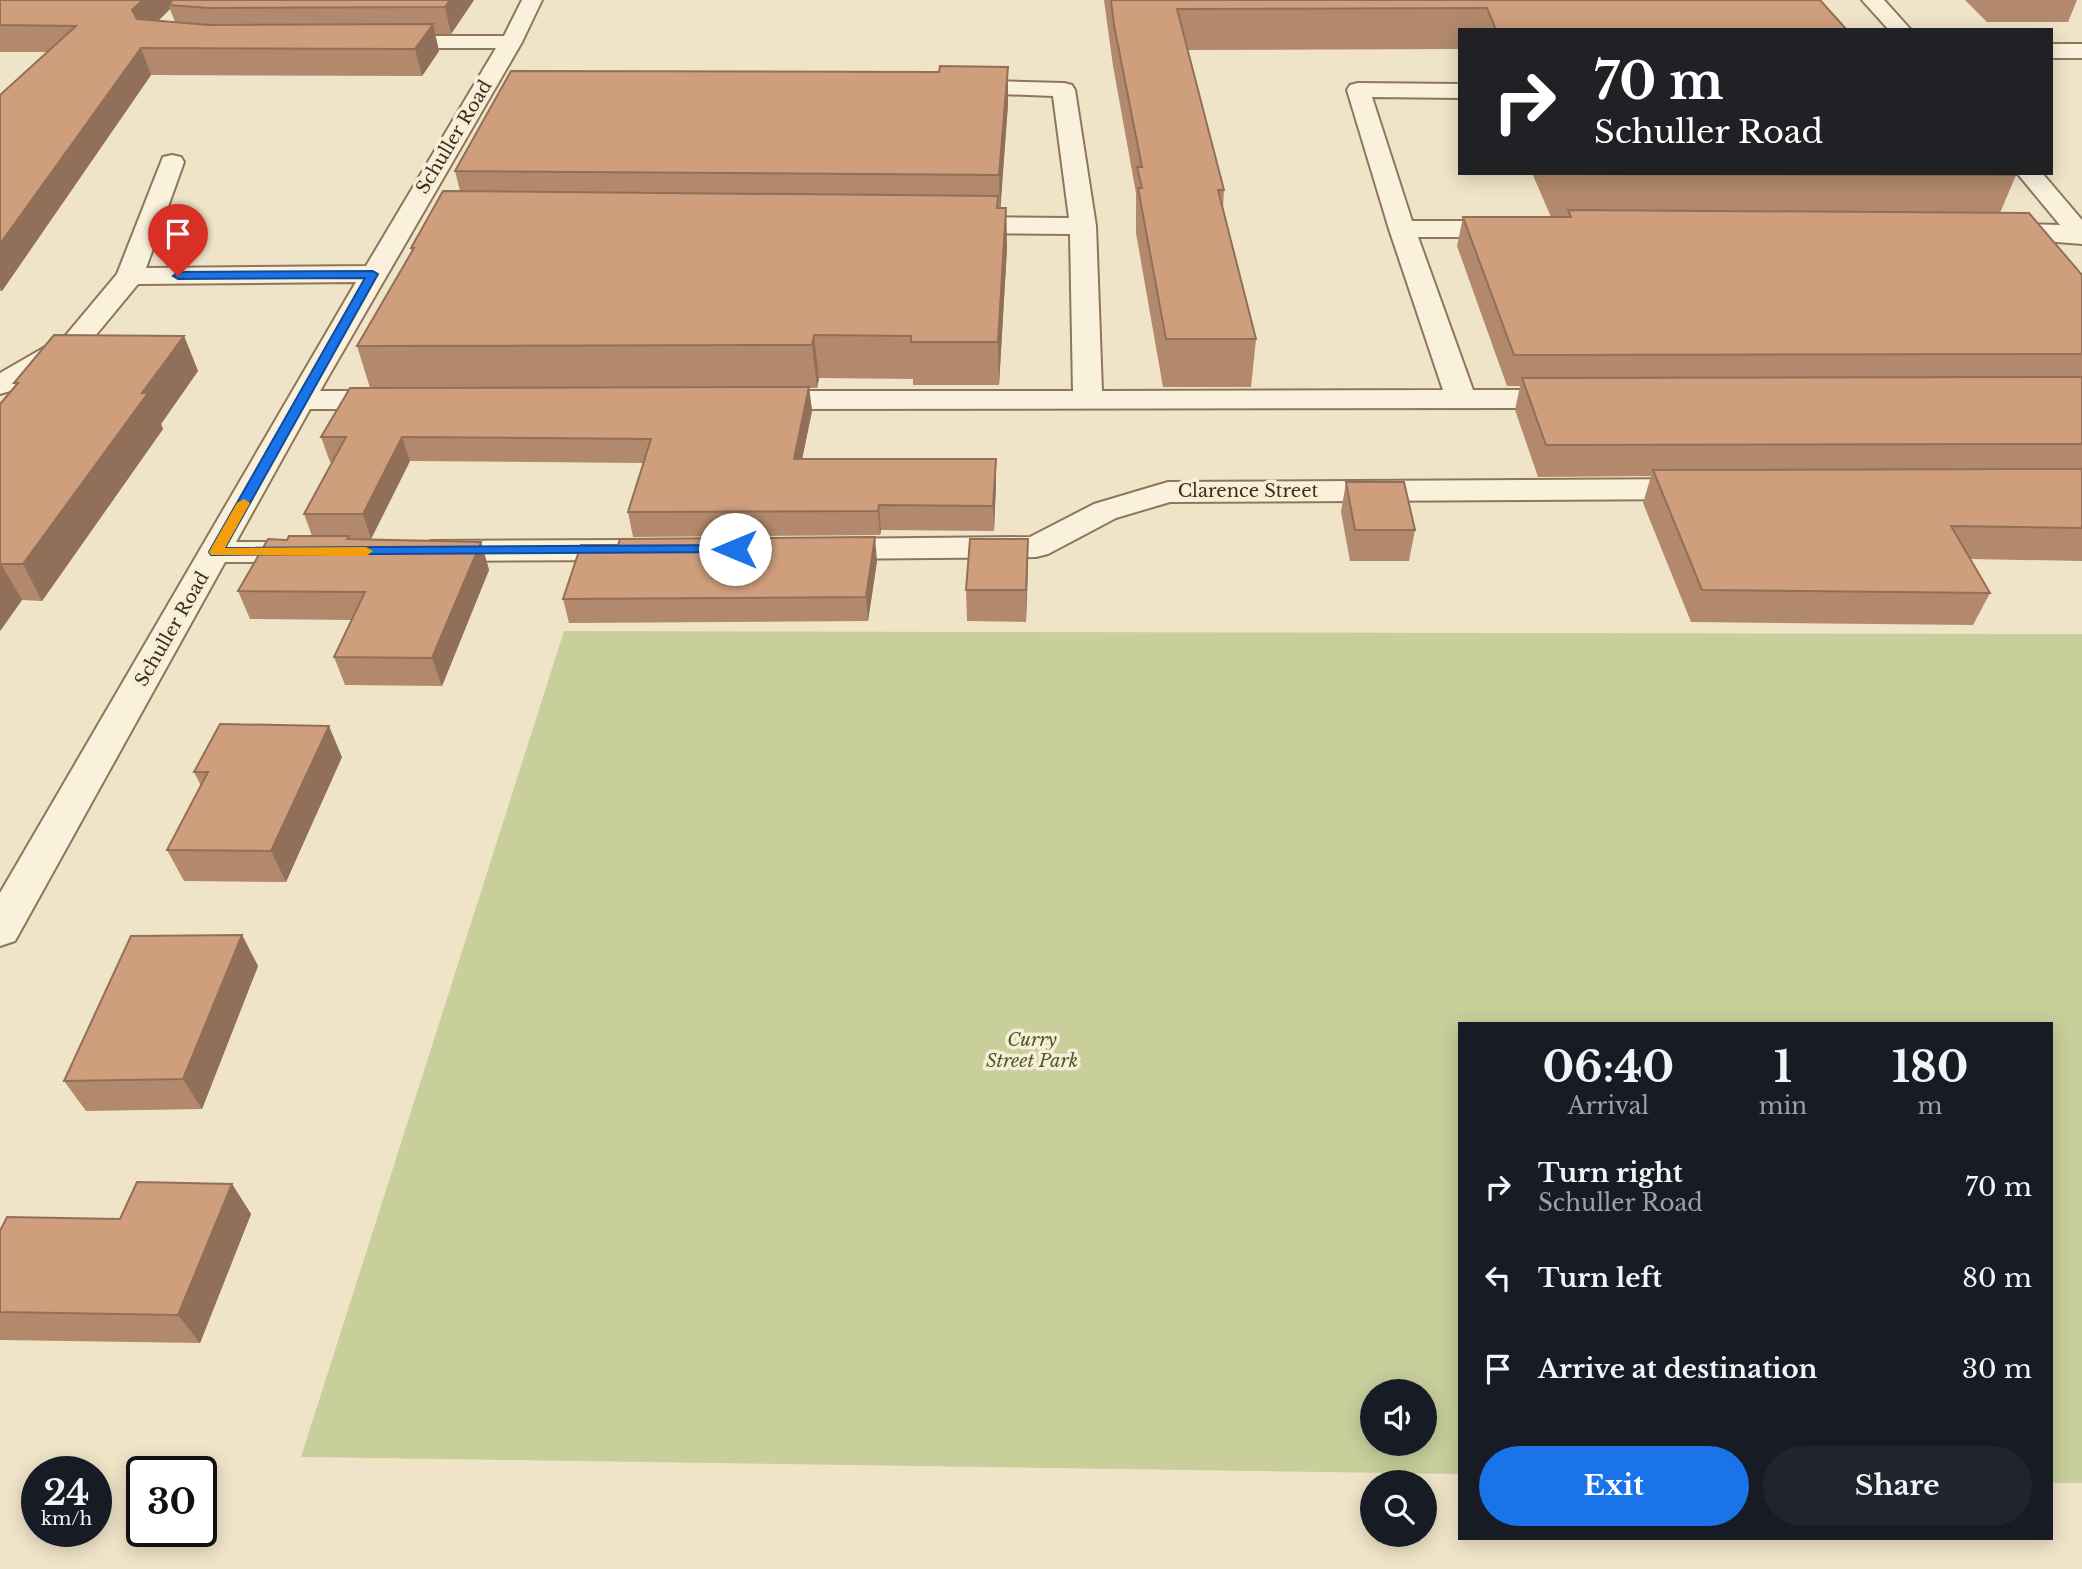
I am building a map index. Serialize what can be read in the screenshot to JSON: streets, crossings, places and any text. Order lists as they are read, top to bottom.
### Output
{
  "streets": {
    "street": ["Schuller Road", "Clarence Street"]
  },
  "parks": ["Curry Street Park"],
  "page": {
    "turn": ["70 m", "Schuller Road"],
    "eta": [
      "06:40",
      "Arrival",
      "1",
      "min",
      "180",
      "m"
    ],
    "list": [
      {
        "name": "Turn right",
        "note": "Schuller Road",
        "value": "70 m"
      },
      {
        "name": "Turn left",
        "value": "80 m"
      },
      {
        "name": "Arrive at destination",
        "value": "30 m"
      }
    ],
    "buttons": ["Exit", "Share"],
    "speed": "24 km/h",
    "limit": "30"
  }
}
